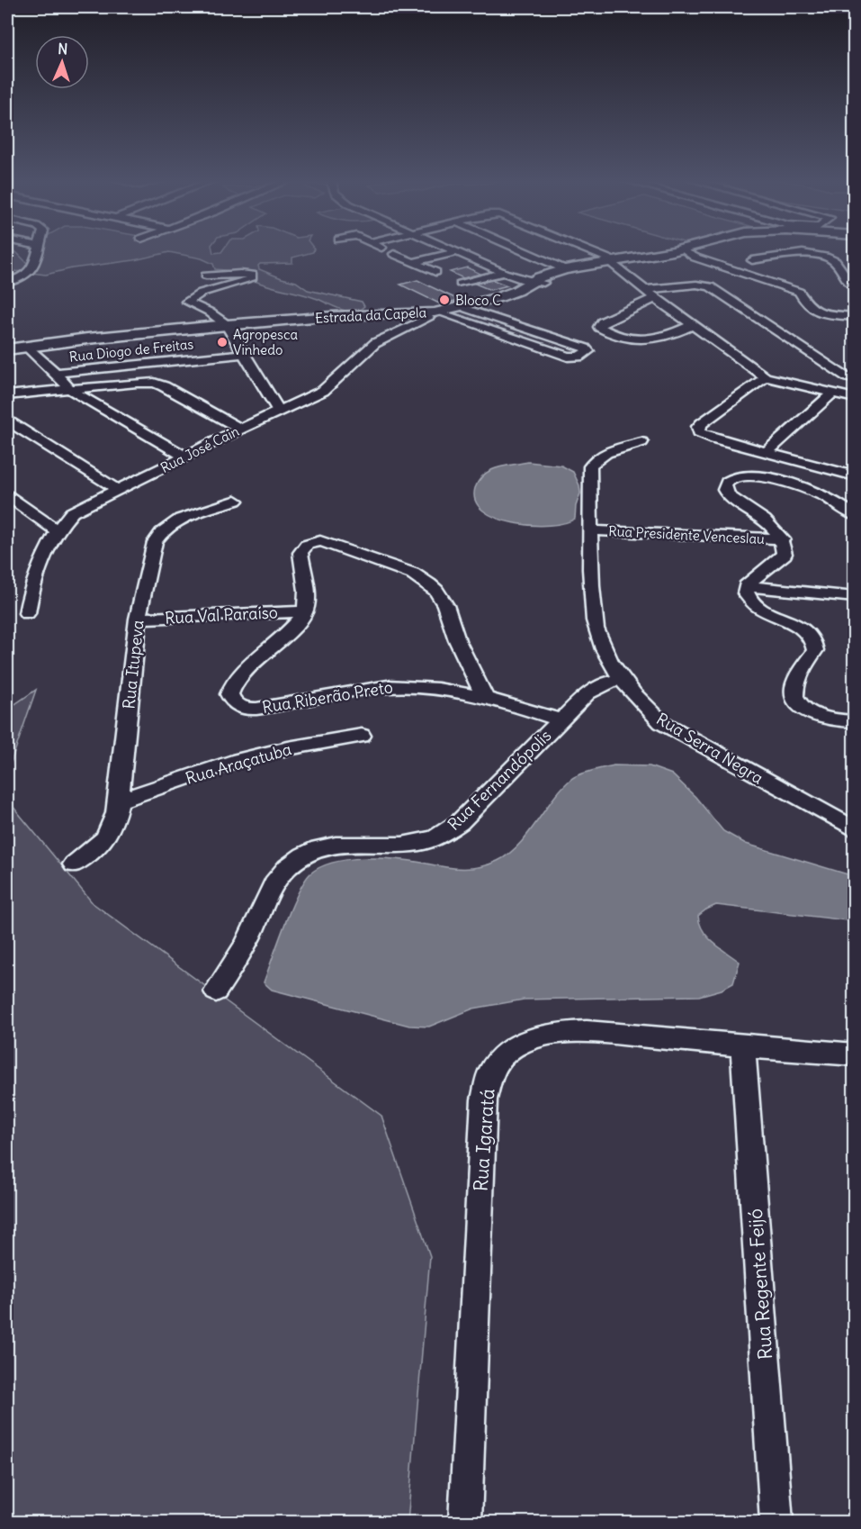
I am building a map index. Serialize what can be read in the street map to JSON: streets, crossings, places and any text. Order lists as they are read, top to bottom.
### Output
{
  "streets": {
    "main road": ["Estrada da Capela"],
    "street": [
      "Rua Diogo de Freitas",
      "Rua José Cain",
      "Rua Presidente Venceslau",
      "Rua Val Paraíso",
      "Rua Itupeva",
      "Rua Riberão Preto",
      "Rua Serra Negra",
      "Rua Araçatuba",
      "Rua Fernandópolis",
      "Rua Igaratá",
      "Rua Regente Feijó"
    ]
  },
  "crossings": [
    ["Estrada da Capela", "Rua José Cain"],
    ["Rua Presidente Venceslau", "Rua Serra Negra"],
    ["Rua Val Paraíso", "Rua Itupeva"],
    ["Rua Val Paraíso", "Rua Riberão Preto"],
    ["Rua Itupeva", "Rua Araçatuba"],
    ["Rua Riberão Preto", "Rua Fernandópolis"],
    ["Rua Serra Negra", "Rua Fernandópolis"],
    ["Rua Igaratá", "Rua Regente Feijó"]
  ],
  "places": ["Bloco C", "Agropesca Vinhedo"],
  "north": "top"
}
